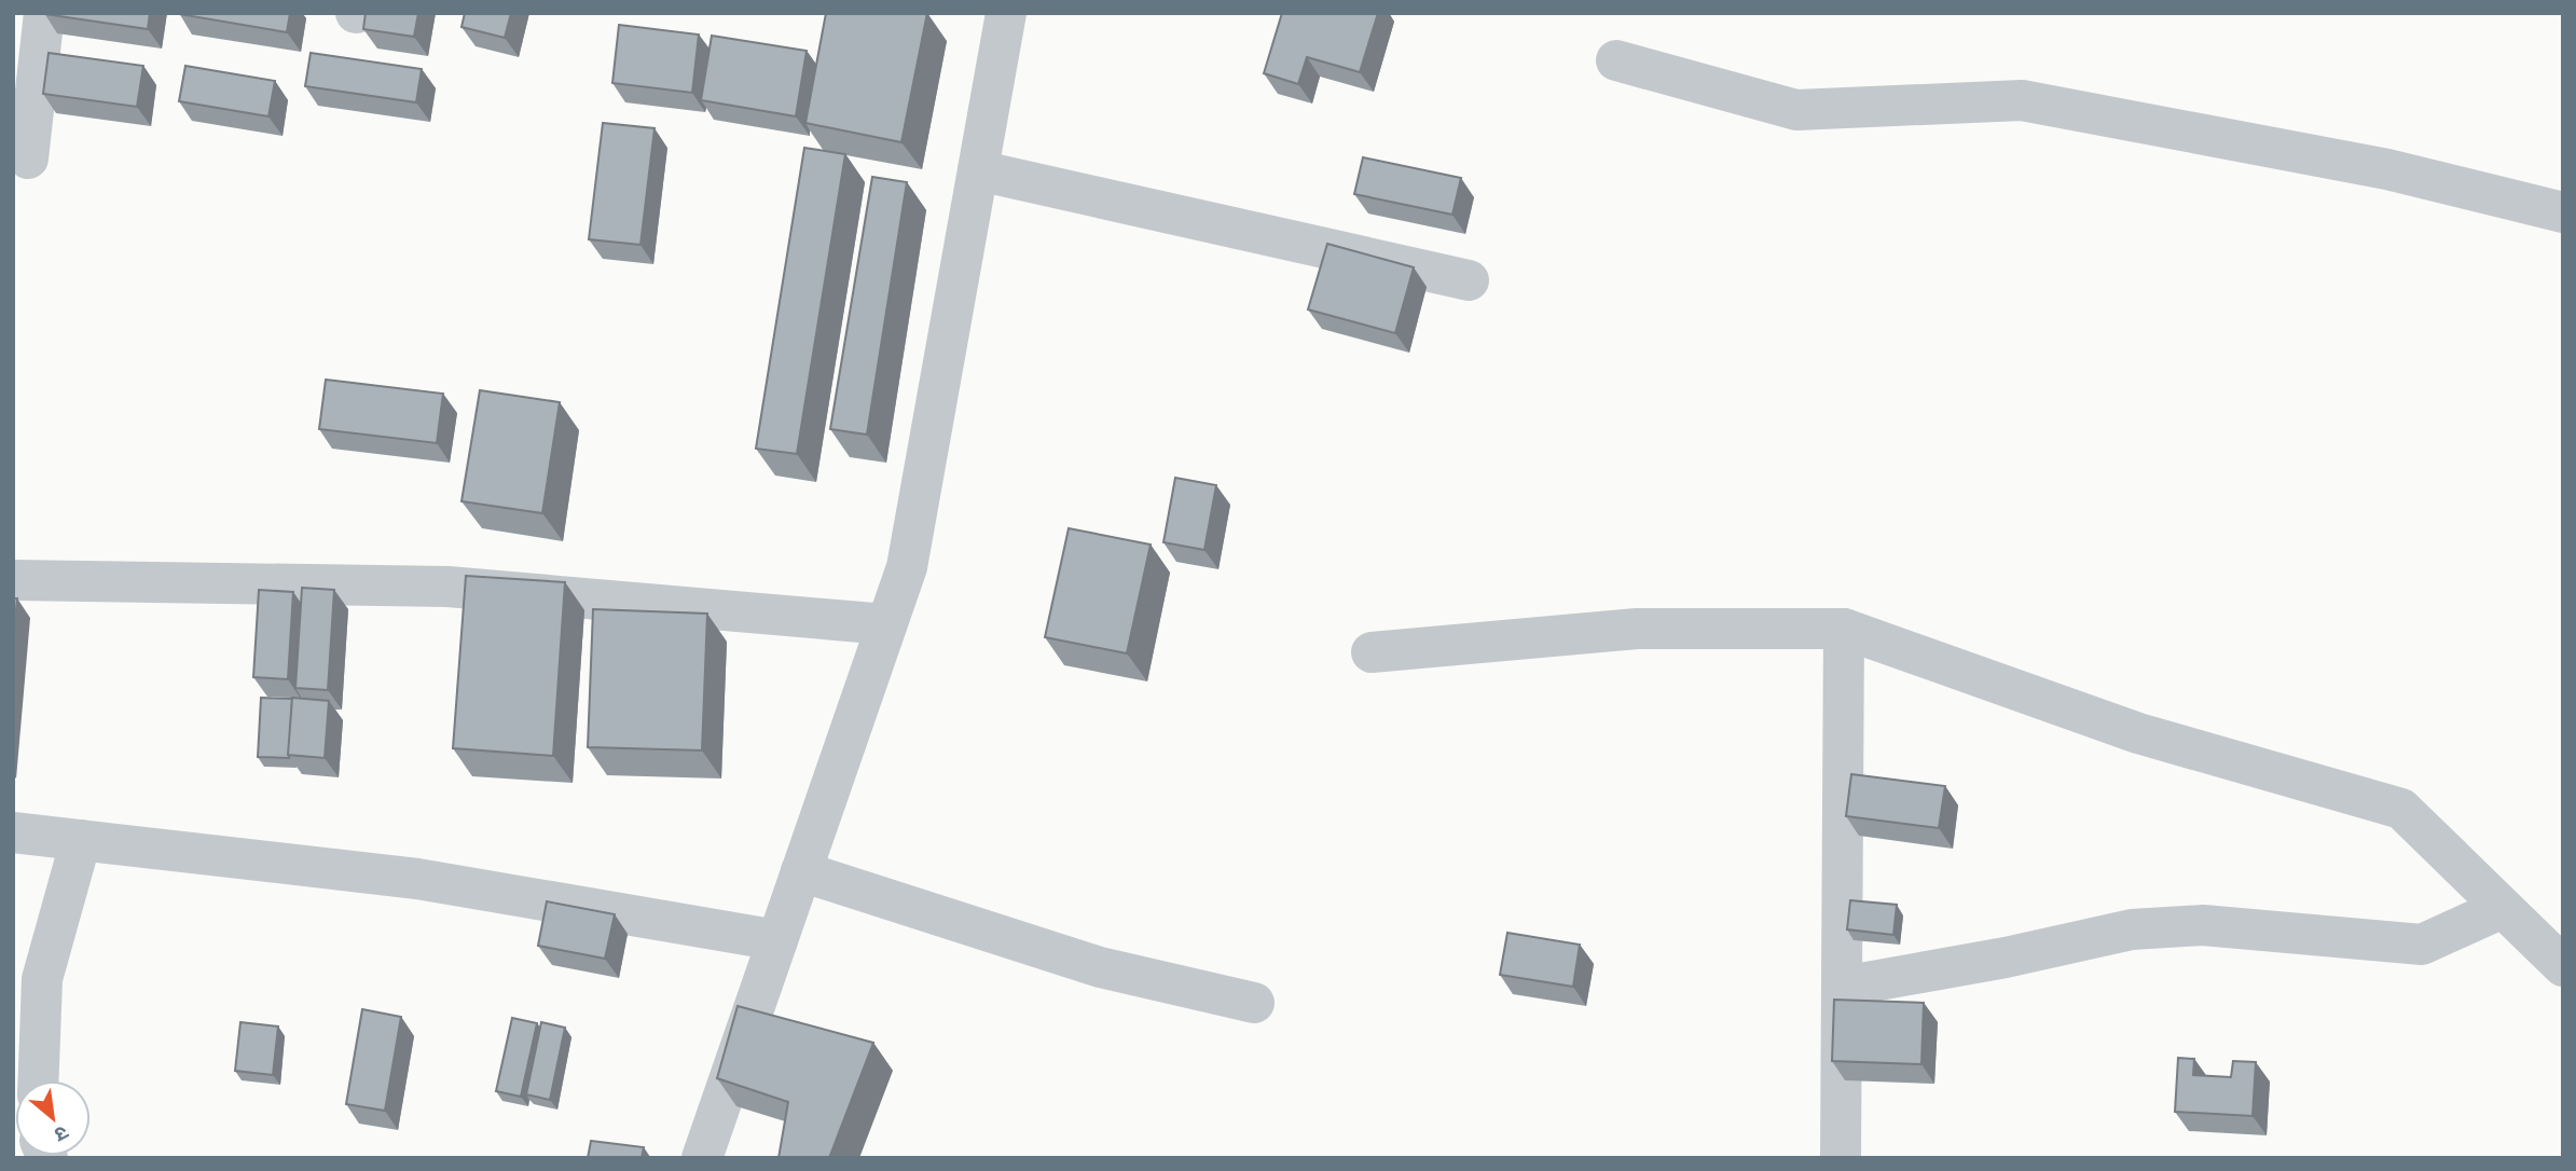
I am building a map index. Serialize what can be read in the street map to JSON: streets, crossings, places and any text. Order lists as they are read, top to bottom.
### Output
{
  "north": "bottom right"
}
